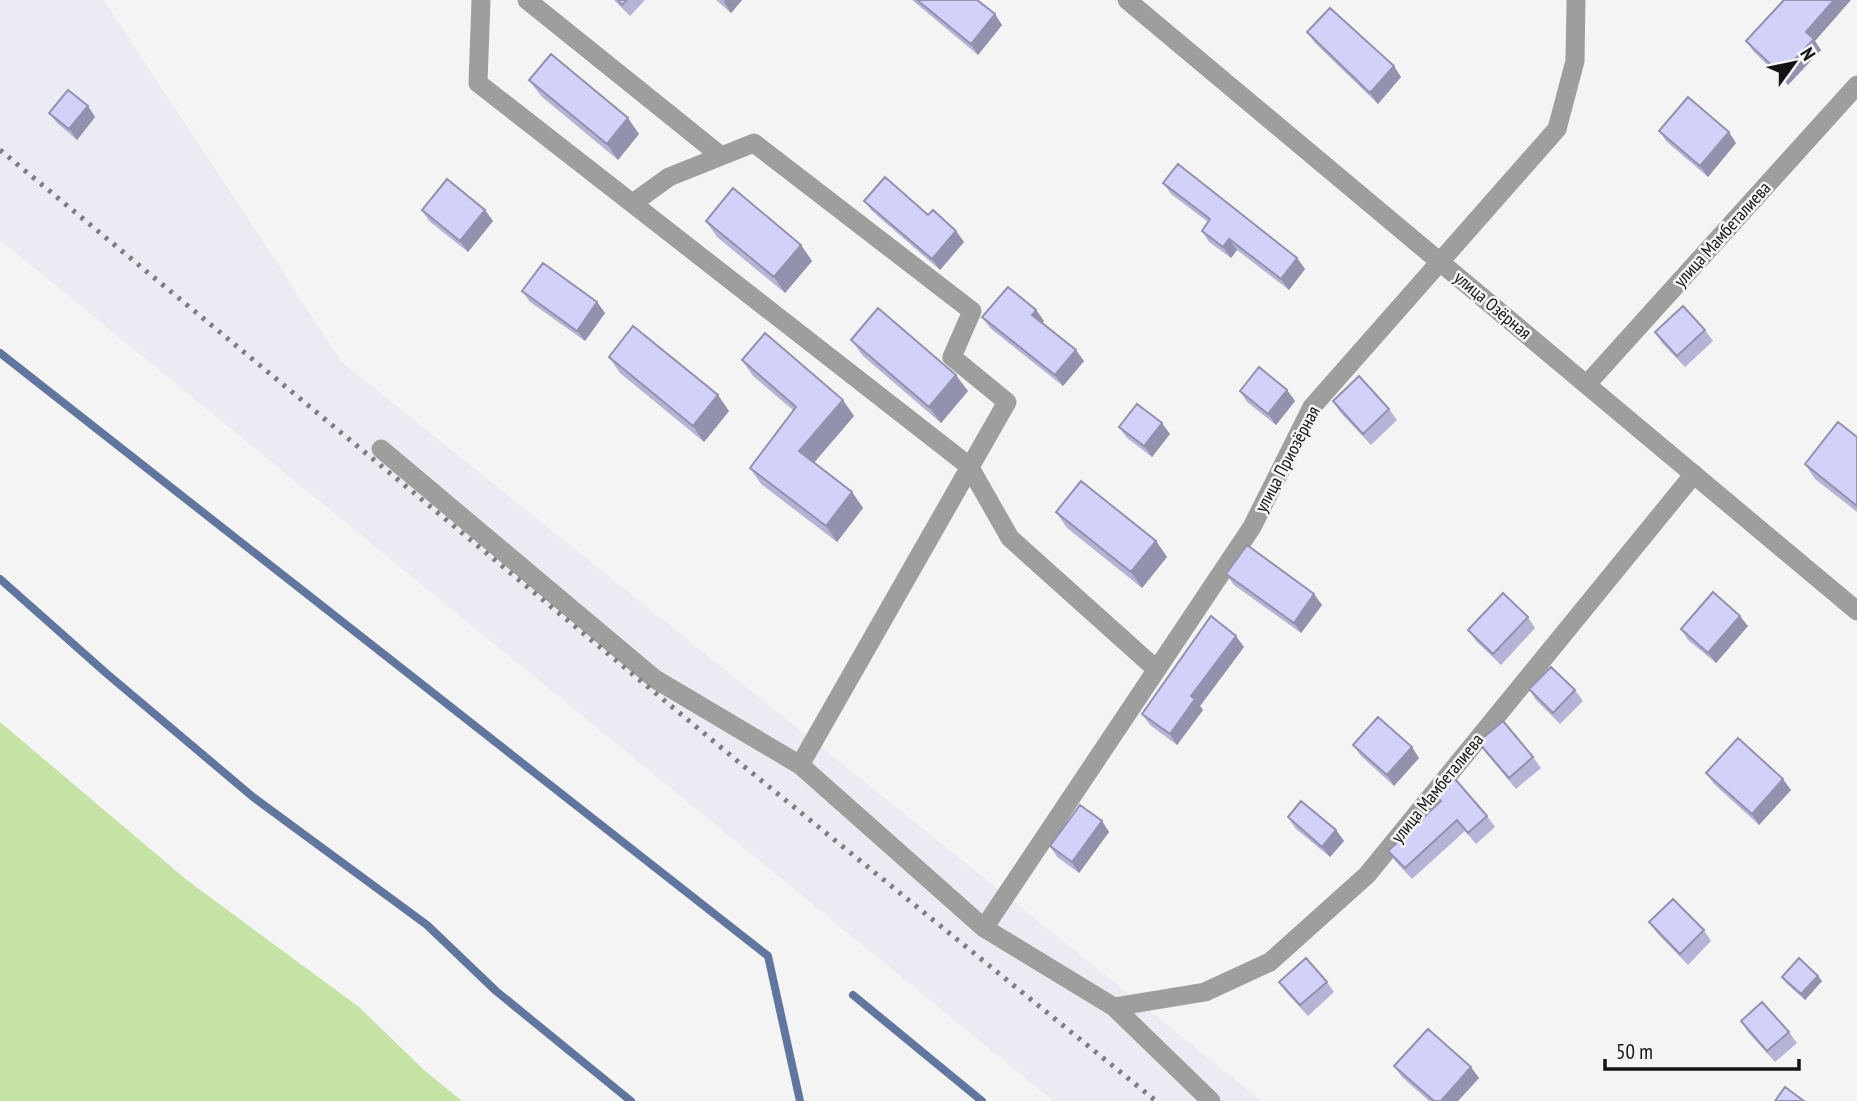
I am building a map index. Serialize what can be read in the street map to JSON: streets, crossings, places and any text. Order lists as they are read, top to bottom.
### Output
{
  "streets": {
    "street": ["улица Мамбеталиева", "улица Озёрная", "улица Приозёрная"]
  },
  "crossings": [
    ["улица Мамбеталиева", "улица Озёрная"],
    ["улица Озёрная", "улица Приозёрная"]
  ],
  "scale_bar": "50 m",
  "north": "top right"
}
